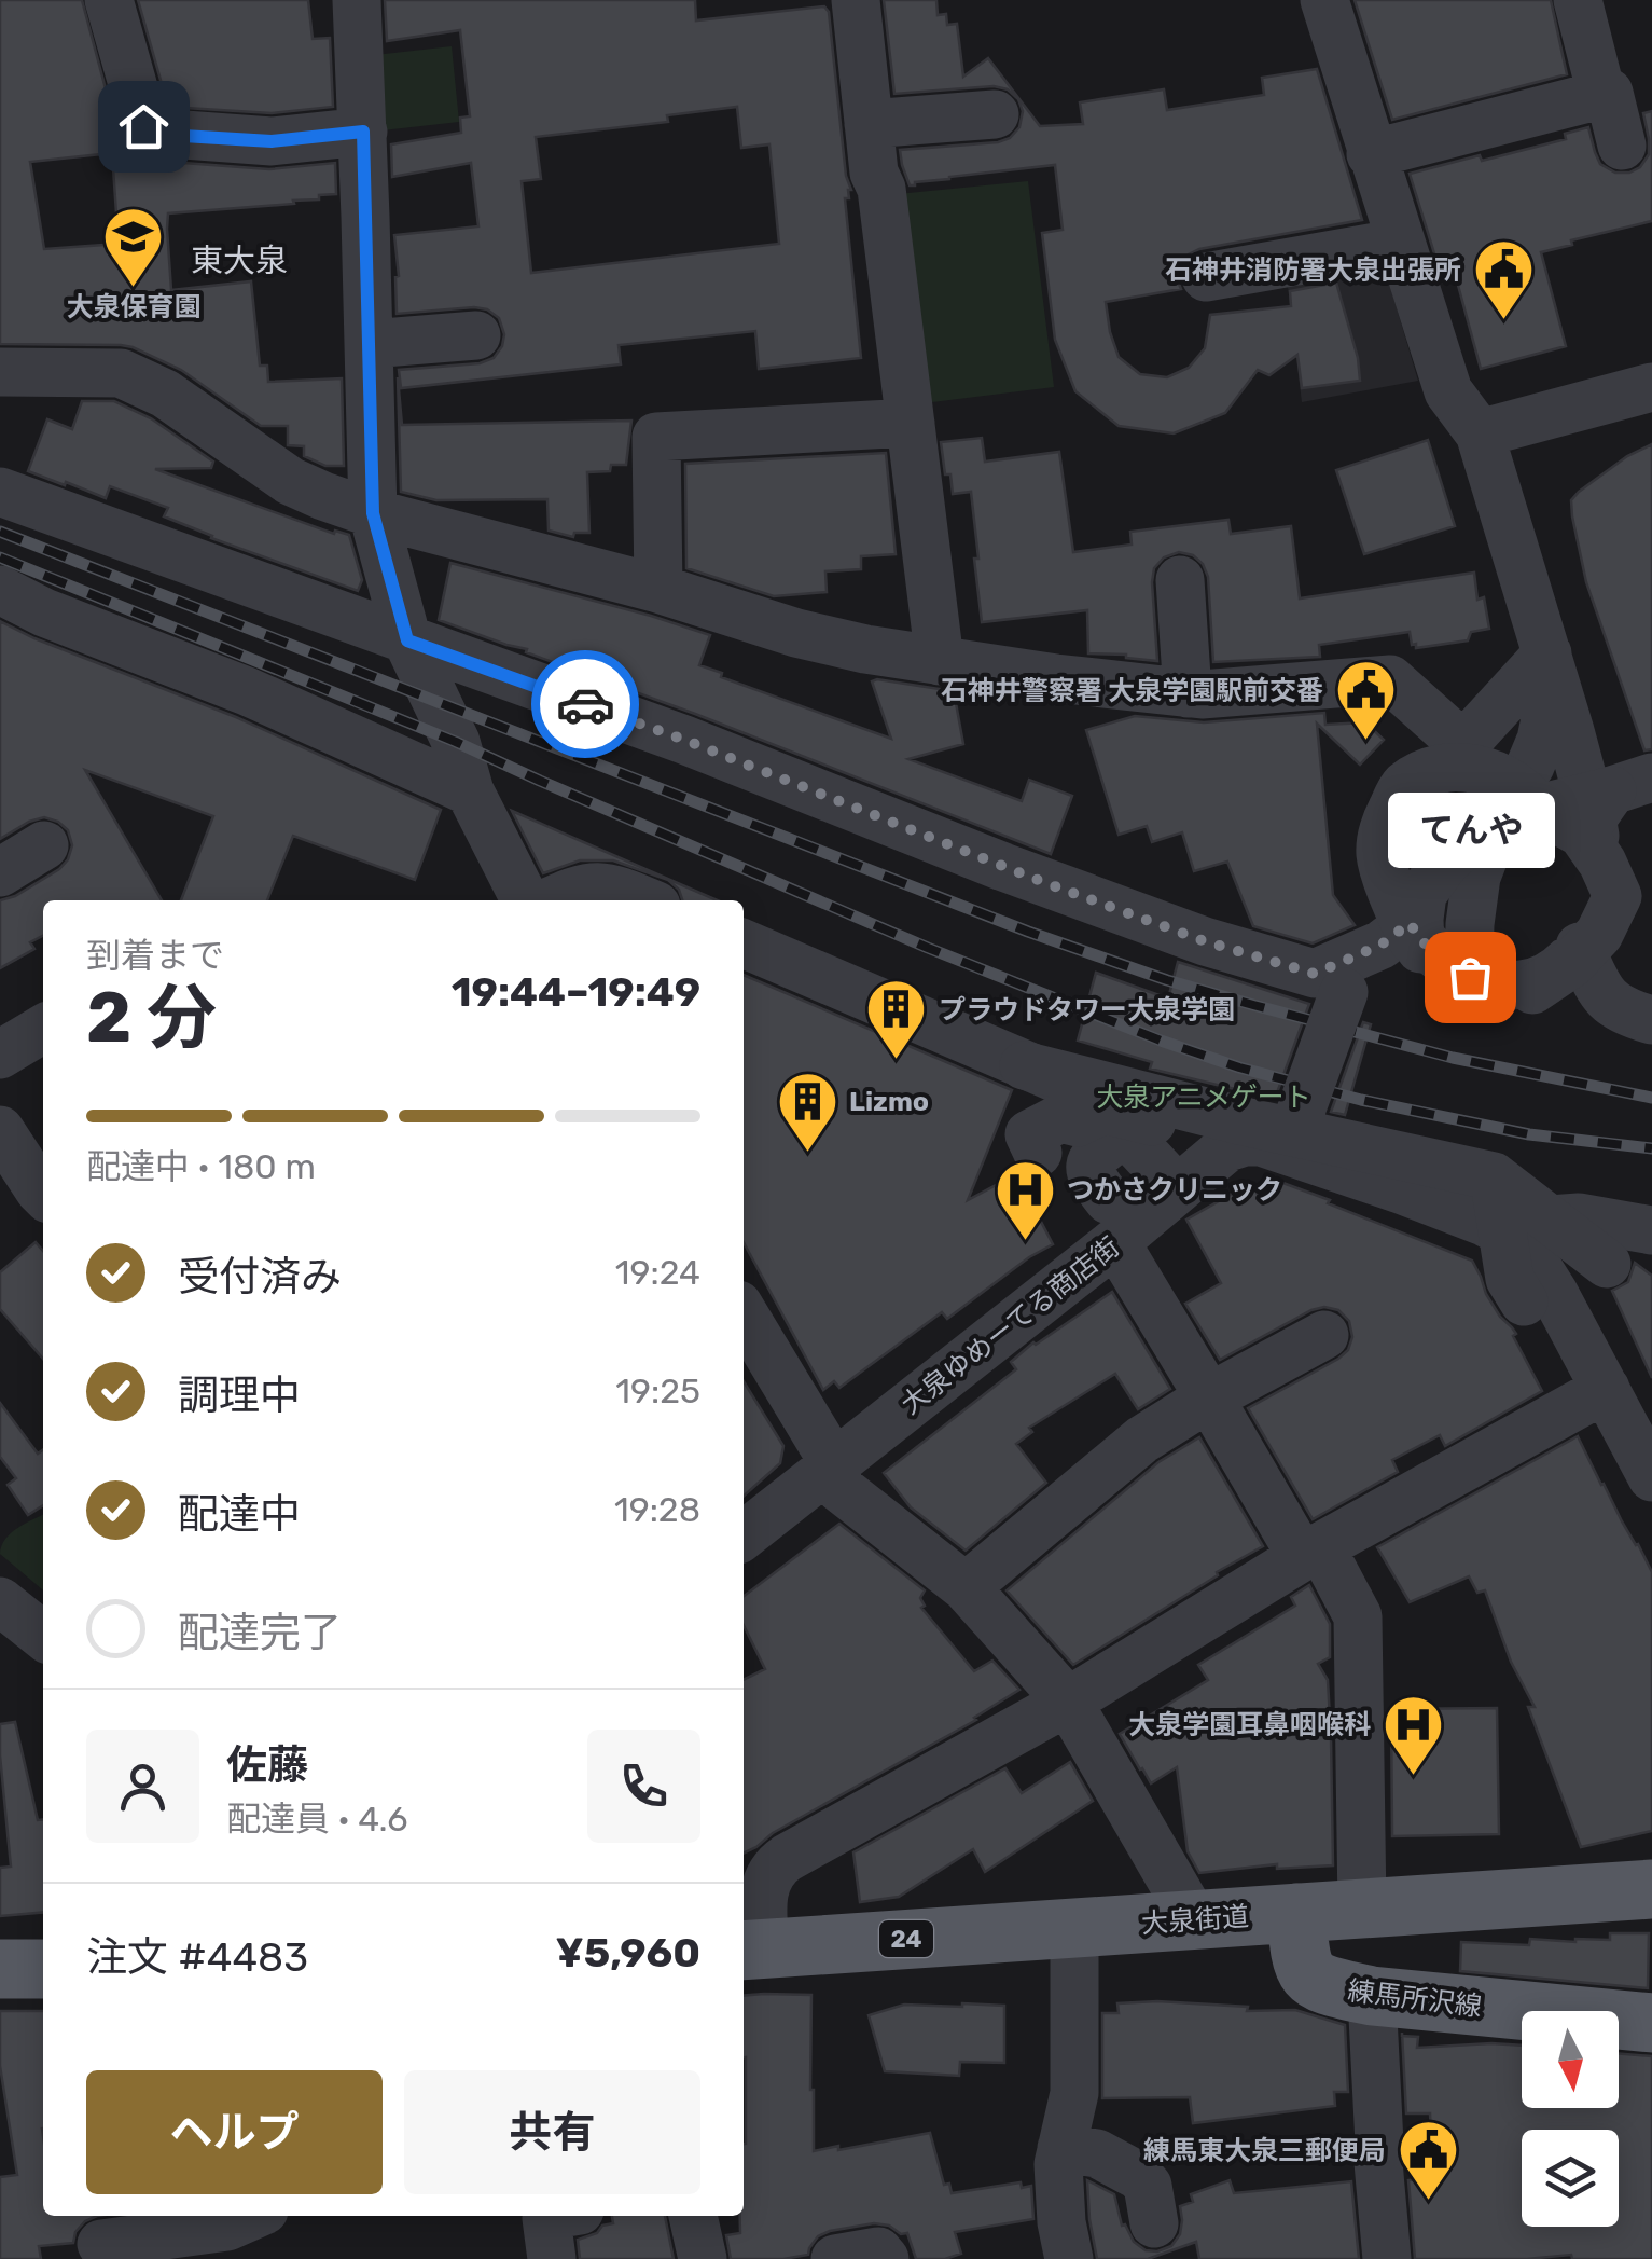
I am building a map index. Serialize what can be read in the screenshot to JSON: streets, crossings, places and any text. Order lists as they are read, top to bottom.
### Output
{
  "streets": {
    "main road": ["大泉街道", "24", "練馬所沢線"],
    "street": ["大泉ゆめーてる商店街"]
  },
  "crossings": [
    ["大泉街道", "練馬所沢線"]
  ],
  "districts": ["東大泉"],
  "parks": ["大泉アニメゲート"],
  "places": {
    "school or university": ["大泉保育園"],
    "public building": ["石神井消防署大泉出張所", "石神井警察署 大泉学園駅前交番", "練馬東大泉三郵便局"],
    "other": ["てんや"],
    "building": ["プラウドタワー大泉学園", "Lizmo"],
    "hospital": ["つかさクリニック", "大泉学園耳鼻咽喉科"]
  },
  "north": "bottom",
  "page": {
    "bubble": "てんや",
    "heading": ["2 分", "到着まで", "19:44–19:49"],
    "panel": [
      "佐藤",
      "配達員 · 4.6",
      "注文 #4483",
      "¥5,960"
    ],
    "bar": "配達中 · 180 m",
    "list": [
      ["受付済み", "19:24"],
      ["調理中", "19:25"],
      ["配達中", "19:28"],
      "配達完了"
    ],
    "buttons": ["ヘルプ", "共有"]
  }
}
